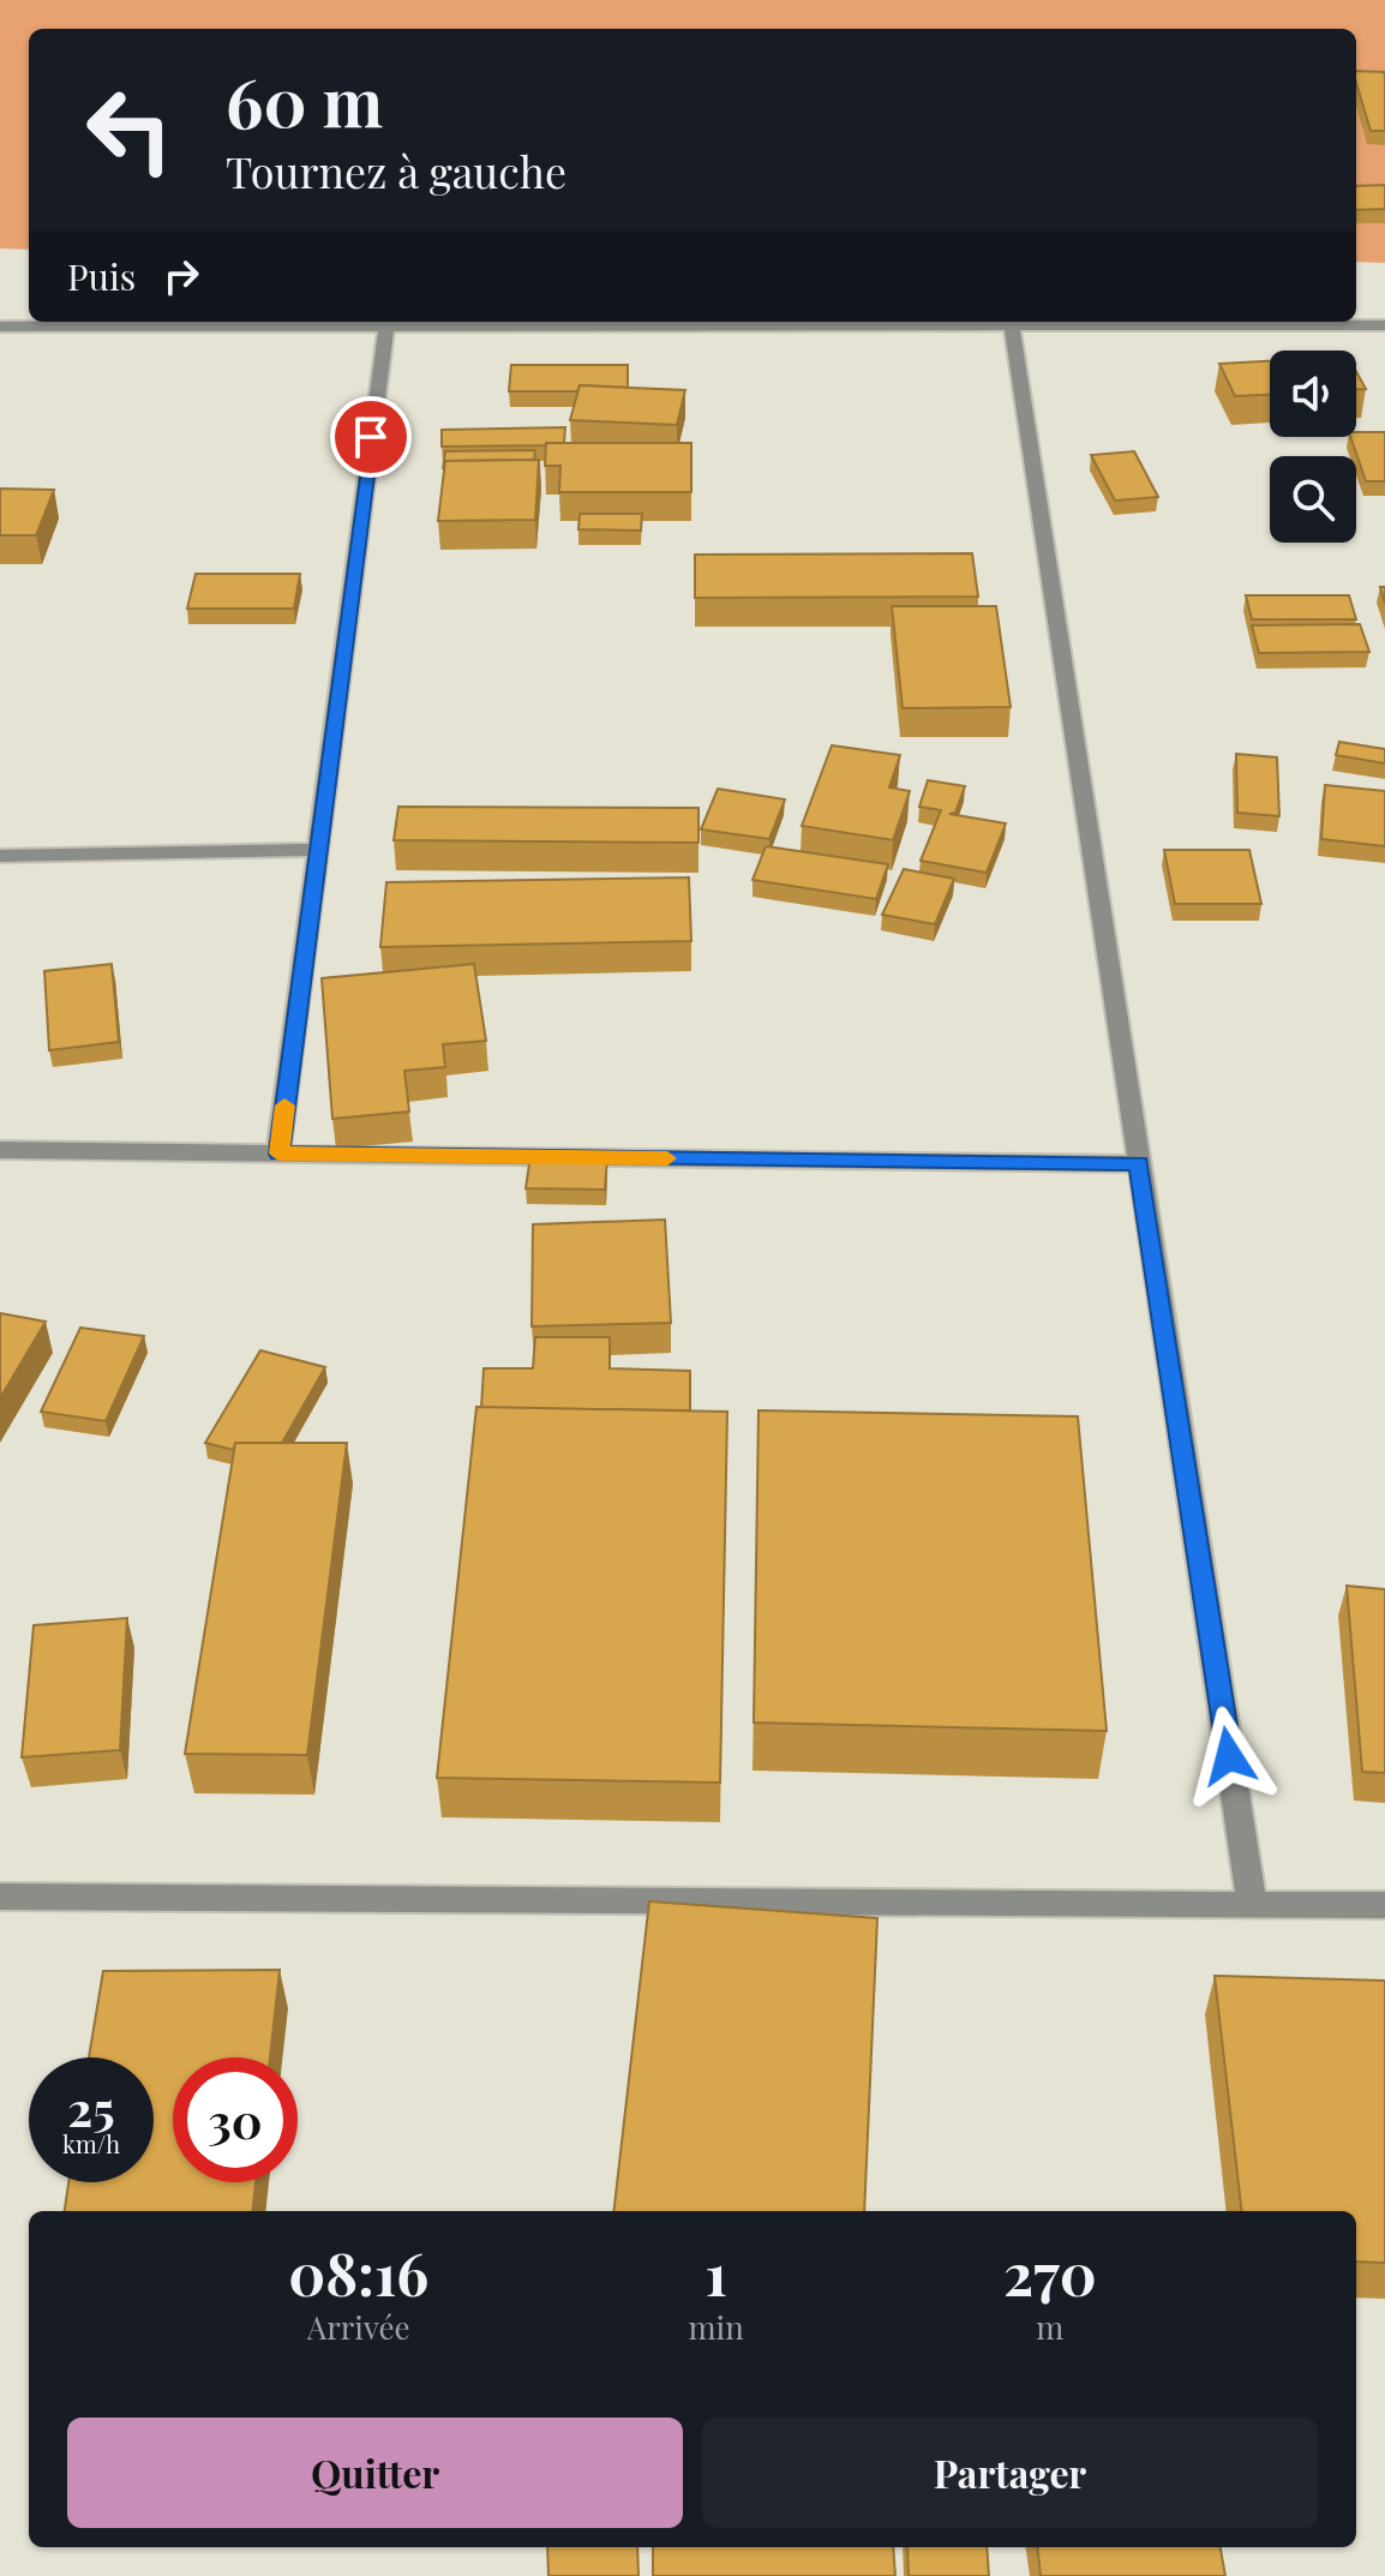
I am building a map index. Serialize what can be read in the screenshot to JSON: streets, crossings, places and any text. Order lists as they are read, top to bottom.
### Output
{
  "page": {
    "turn": ["60 m", "Tournez à gauche"],
    "then": "Puis",
    "speed": "25 km/h",
    "limit": "30",
    "eta": [
      "08:16",
      "Arrivée",
      "1",
      "min",
      "270",
      "m"
    ],
    "buttons": ["Quitter", "Partager"]
  }
}
